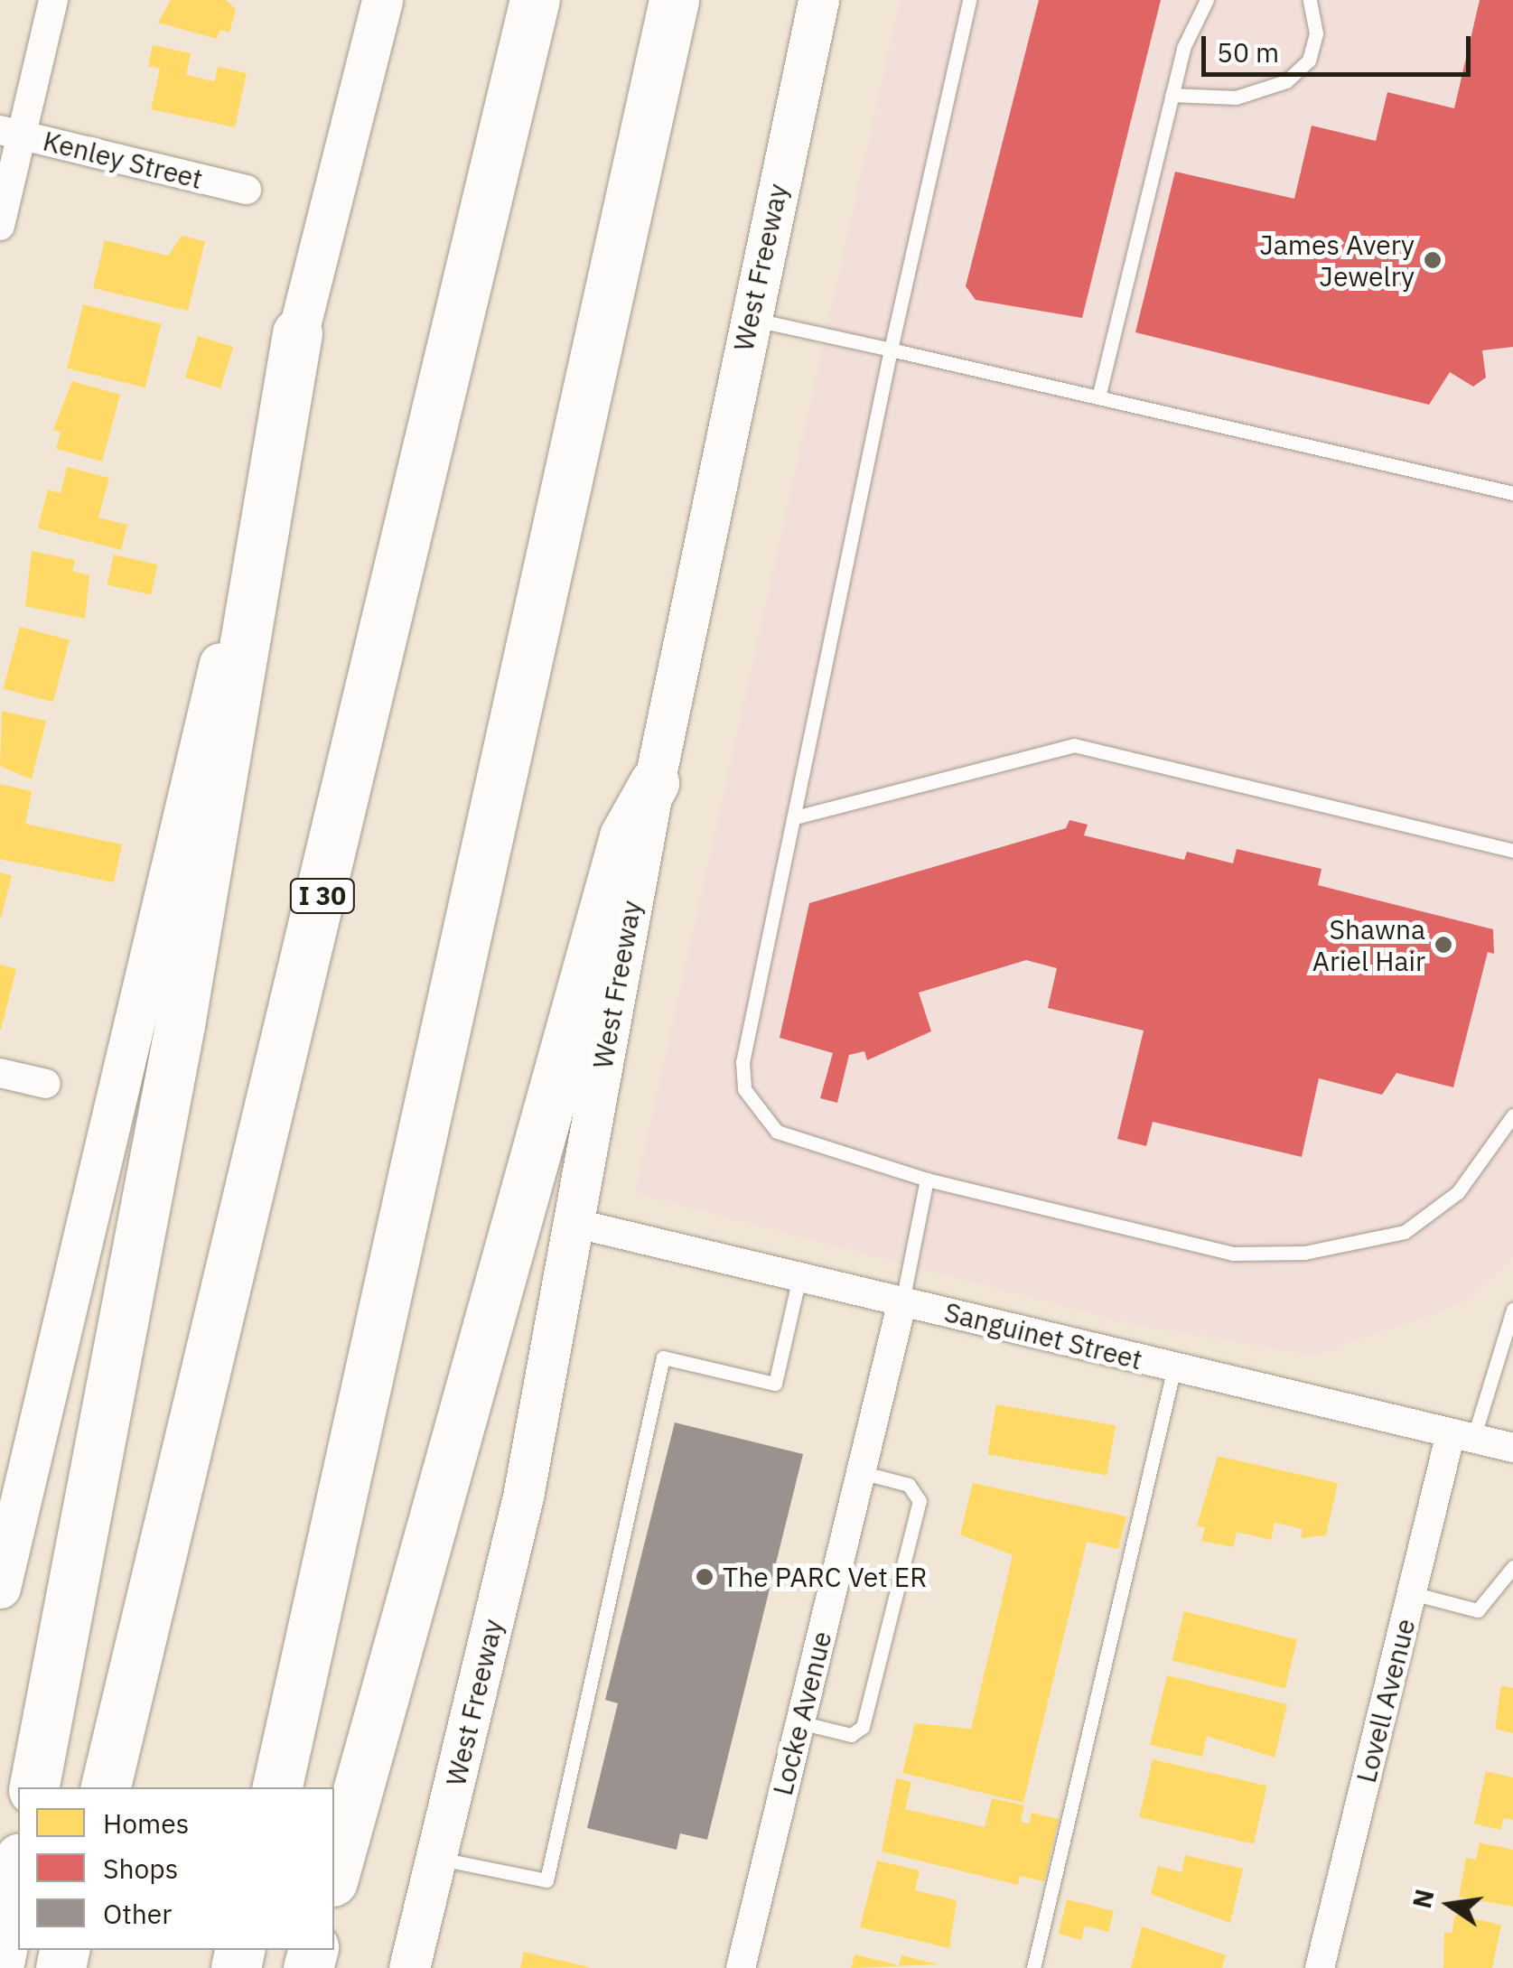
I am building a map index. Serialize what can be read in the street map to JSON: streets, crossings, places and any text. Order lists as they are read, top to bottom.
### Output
{
  "streets": {
    "highway": ["I 30"],
    "main road": ["West Freeway"],
    "street": [
      "Kenley Street",
      "Sanguinet Street",
      "Lovell Avenue",
      "Locke Avenue"
    ]
  },
  "crossings": [
    ["West Freeway", "Sanguinet Street"],
    ["Sanguinet Street", "Lovell Avenue"],
    ["Sanguinet Street", "Locke Avenue"]
  ],
  "places": ["James Avery Jewelry", "Shawna Ariel Hair", "The PARC Vet ER"],
  "legend": ["Homes", "Shops", "Other"],
  "scale_bar": "50 m",
  "north": "left"
}
